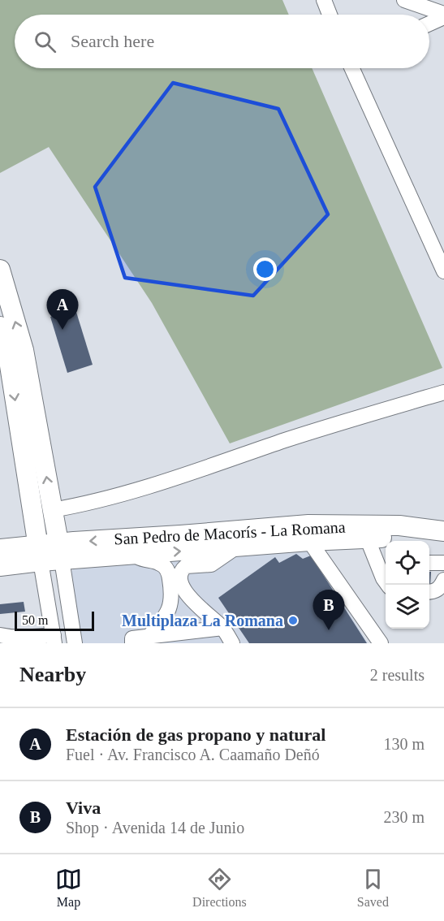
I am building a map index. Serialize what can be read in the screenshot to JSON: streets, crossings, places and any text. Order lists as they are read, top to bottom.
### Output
{
  "streets": {
    "main road": ["San Pedro de Macorís - La Romana"]
  },
  "places": ["Multiplaza La Romana"],
  "scale_bar": "50 m",
  "page": {
    "search": "Search here",
    "pins": ["A", "B"],
    "scale": "50 m",
    "heading": ["Nearby", "2 results"],
    "list": [
      {
        "mark": "A",
        "name": "Estación de gas propano y natural",
        "note": "Fuel · Av. Francisco A. Caamaño Deñó",
        "value": "130 m"
      },
      {
        "mark": "B",
        "name": "Viva",
        "note": "Shop · Avenida 14 de Junio",
        "value": "230 m"
      }
    ],
    "nav": ["Map", "Directions", "Saved"]
  }
}
